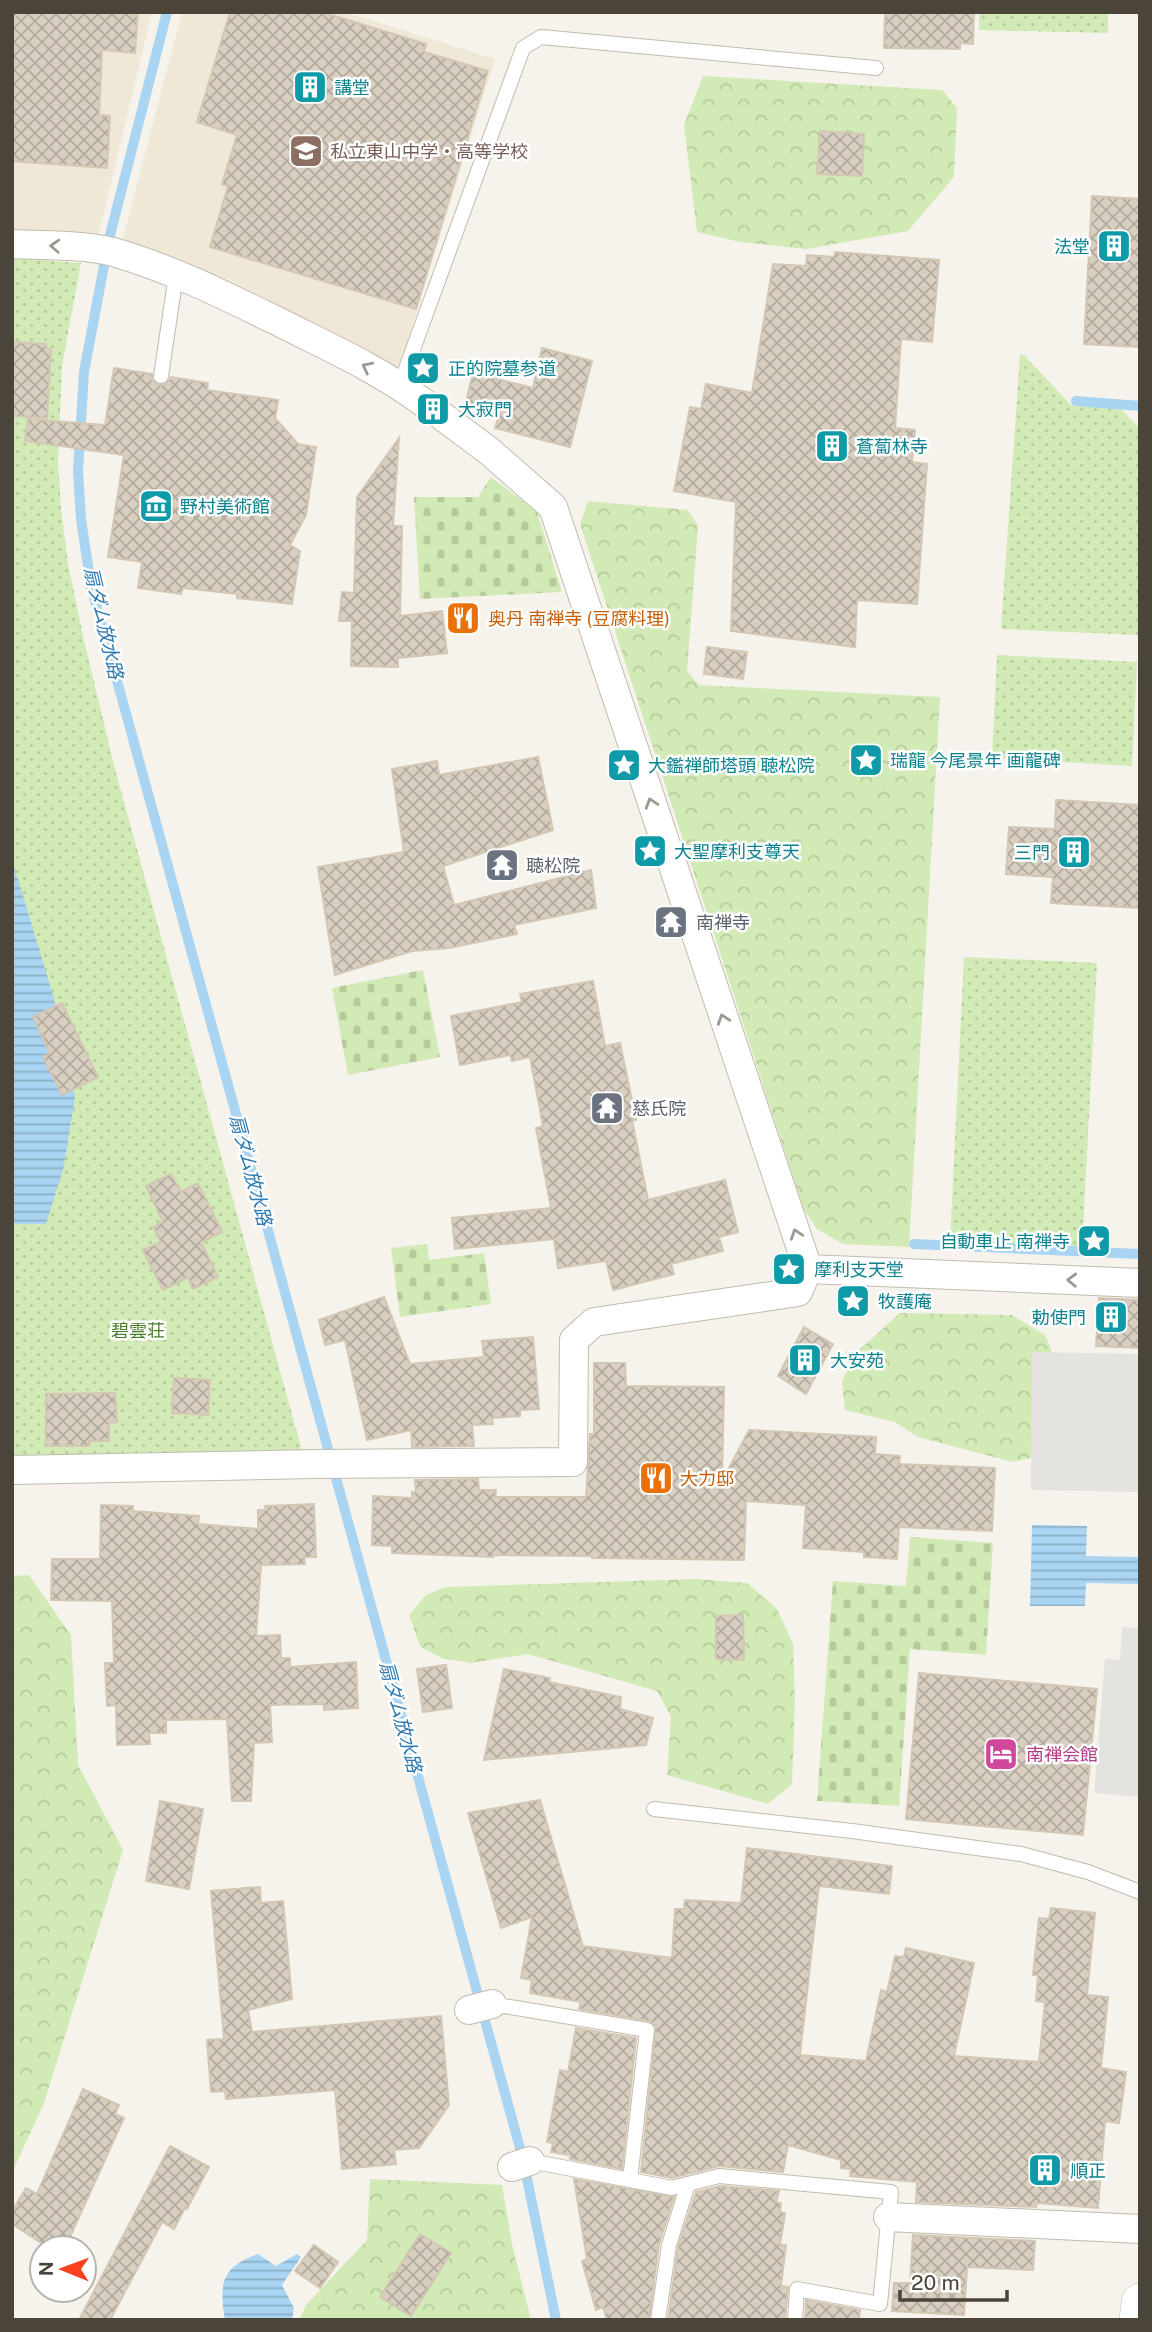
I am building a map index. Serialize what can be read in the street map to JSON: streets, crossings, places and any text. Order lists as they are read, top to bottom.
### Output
{
  "water": ["扇ダム放水路"],
  "parks": ["碧雲荘"],
  "places": {
    "building": [
      "講堂",
      "法堂",
      "大寂門",
      "蒼蔔林寺",
      "三門",
      "勅使門",
      "大安苑",
      "順正"
    ],
    "school or university": ["私立東山中学・高等学校"],
    "place": [
      "正的院墓参道",
      "瑞龍 今尾景年 画龍碑",
      "大鑑禅師塔頭 聴松院",
      "大聖摩利支尊天",
      "自動車止 南禅寺",
      "摩利支天堂",
      "牧護庵"
    ],
    "museum": ["野村美術館"],
    "restaurant": ["奥丹 南禅寺 (豆腐料理)", "大力邸"],
    "temple": ["聴松院", "南禅寺", "慈氏院"],
    "hotel": ["南禅会館"]
  },
  "scale_bar": "20 m",
  "north": "left"
}
